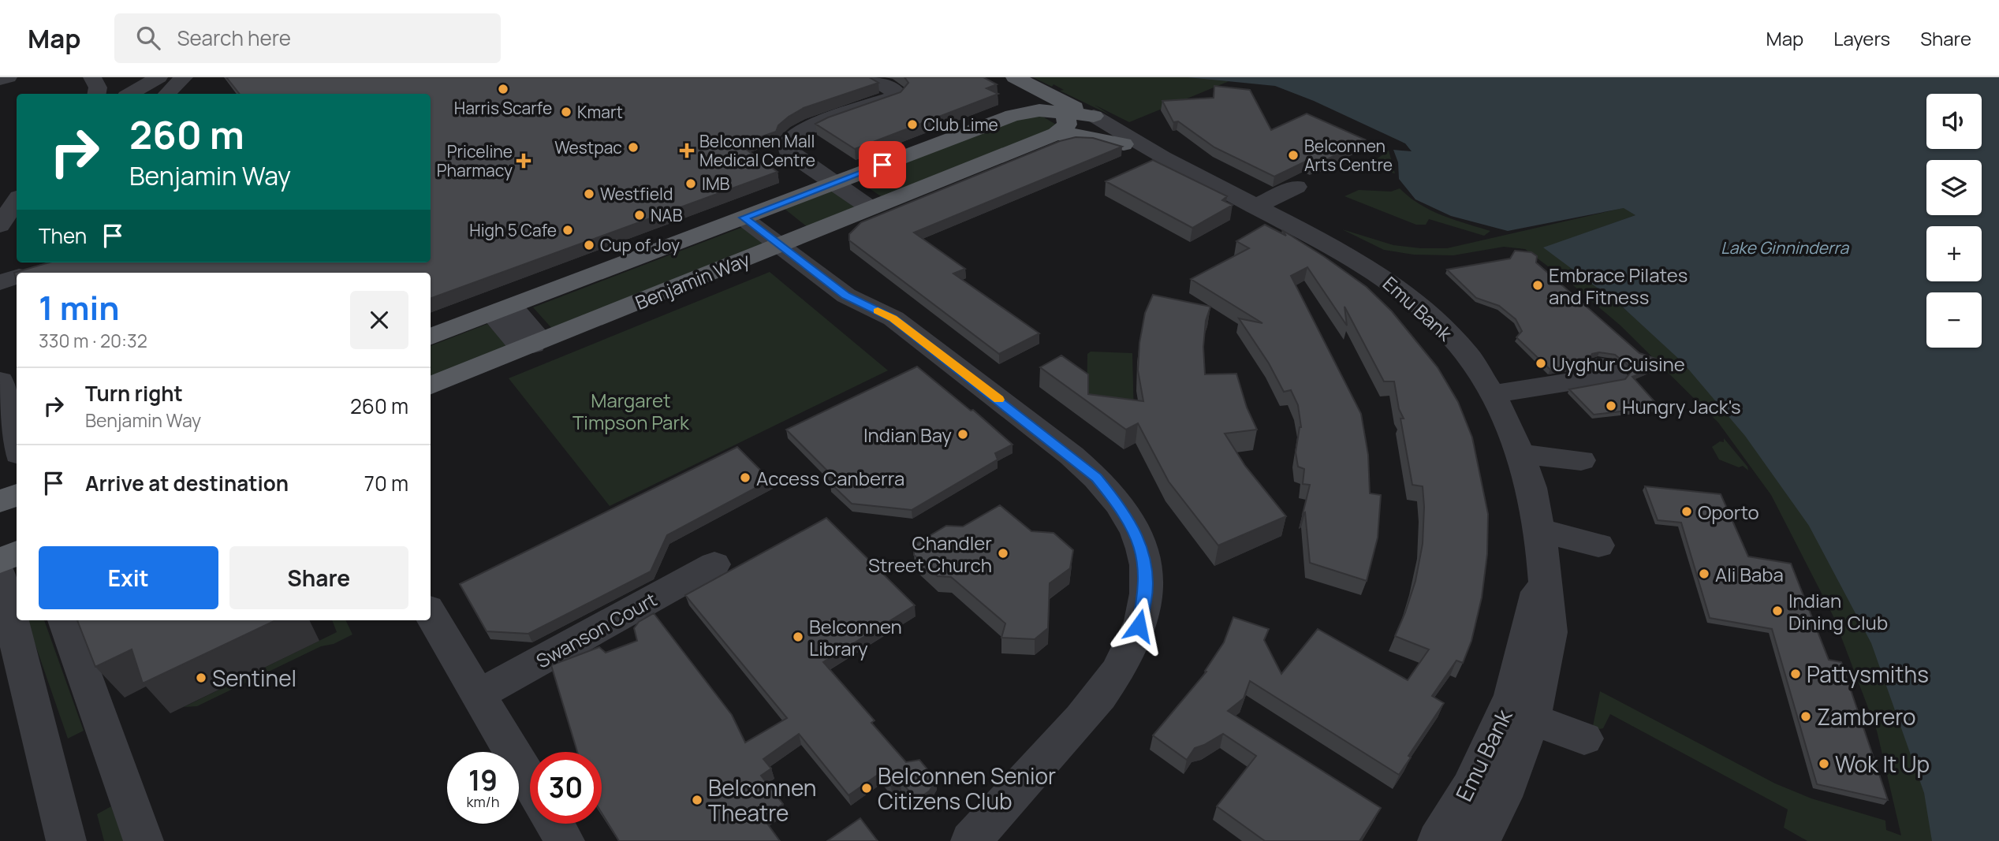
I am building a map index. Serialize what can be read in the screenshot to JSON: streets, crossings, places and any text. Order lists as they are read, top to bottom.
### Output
{
  "streets": {
    "main road": ["Benjamin Way"],
    "street": ["Emu Bank", "Swanson Court"]
  },
  "crossings": [
    ["Benjamin Way", "Emu Bank"]
  ],
  "water": ["Lake Ginninderra"],
  "parks": ["Margaret Timpson Park"],
  "places": {
    "other": [
      "Harris Scarfe",
      "Kmart",
      "Club Lime",
      "Westpac",
      "Belconnen Arts Centre",
      "IMB",
      "Westfield",
      "NAB",
      "High 5 Cafe",
      "Cup of Joy",
      "Embrace Pilates and Fitness",
      "Uyghur Cuisine",
      "Hungry Jack's",
      "Indian Bay",
      "Access Canberra",
      "Oporto",
      "Chandler Street Church",
      "Ali Baba",
      "Indian Dining Club",
      "Belconnen Library",
      "Pattysmiths",
      "Sentinel",
      "Zambrero",
      "Wok It Up",
      "Belconnen Senior Citizens Club",
      "Belconnen Theatre"
    ],
    "health": ["Belconnen Mall Medical Centre", "Priceline Pharmacy"]
  },
  "page": {
    "header": "Map",
    "search": "Search here",
    "nav": ["Map", "Layers", "Share"],
    "map_buttons": ["+", "−"],
    "turn": ["260 m", "Benjamin Way"],
    "then": "Then",
    "heading": ["1 min", "330 m · 20:32"],
    "list": [
      {
        "name": "Turn right",
        "note": "Benjamin Way",
        "value": "260 m"
      },
      {
        "name": "Arrive at destination",
        "value": "70 m"
      }
    ],
    "buttons": ["Exit", "Share"],
    "speed": "19 km/h",
    "limit": "30"
  }
}
